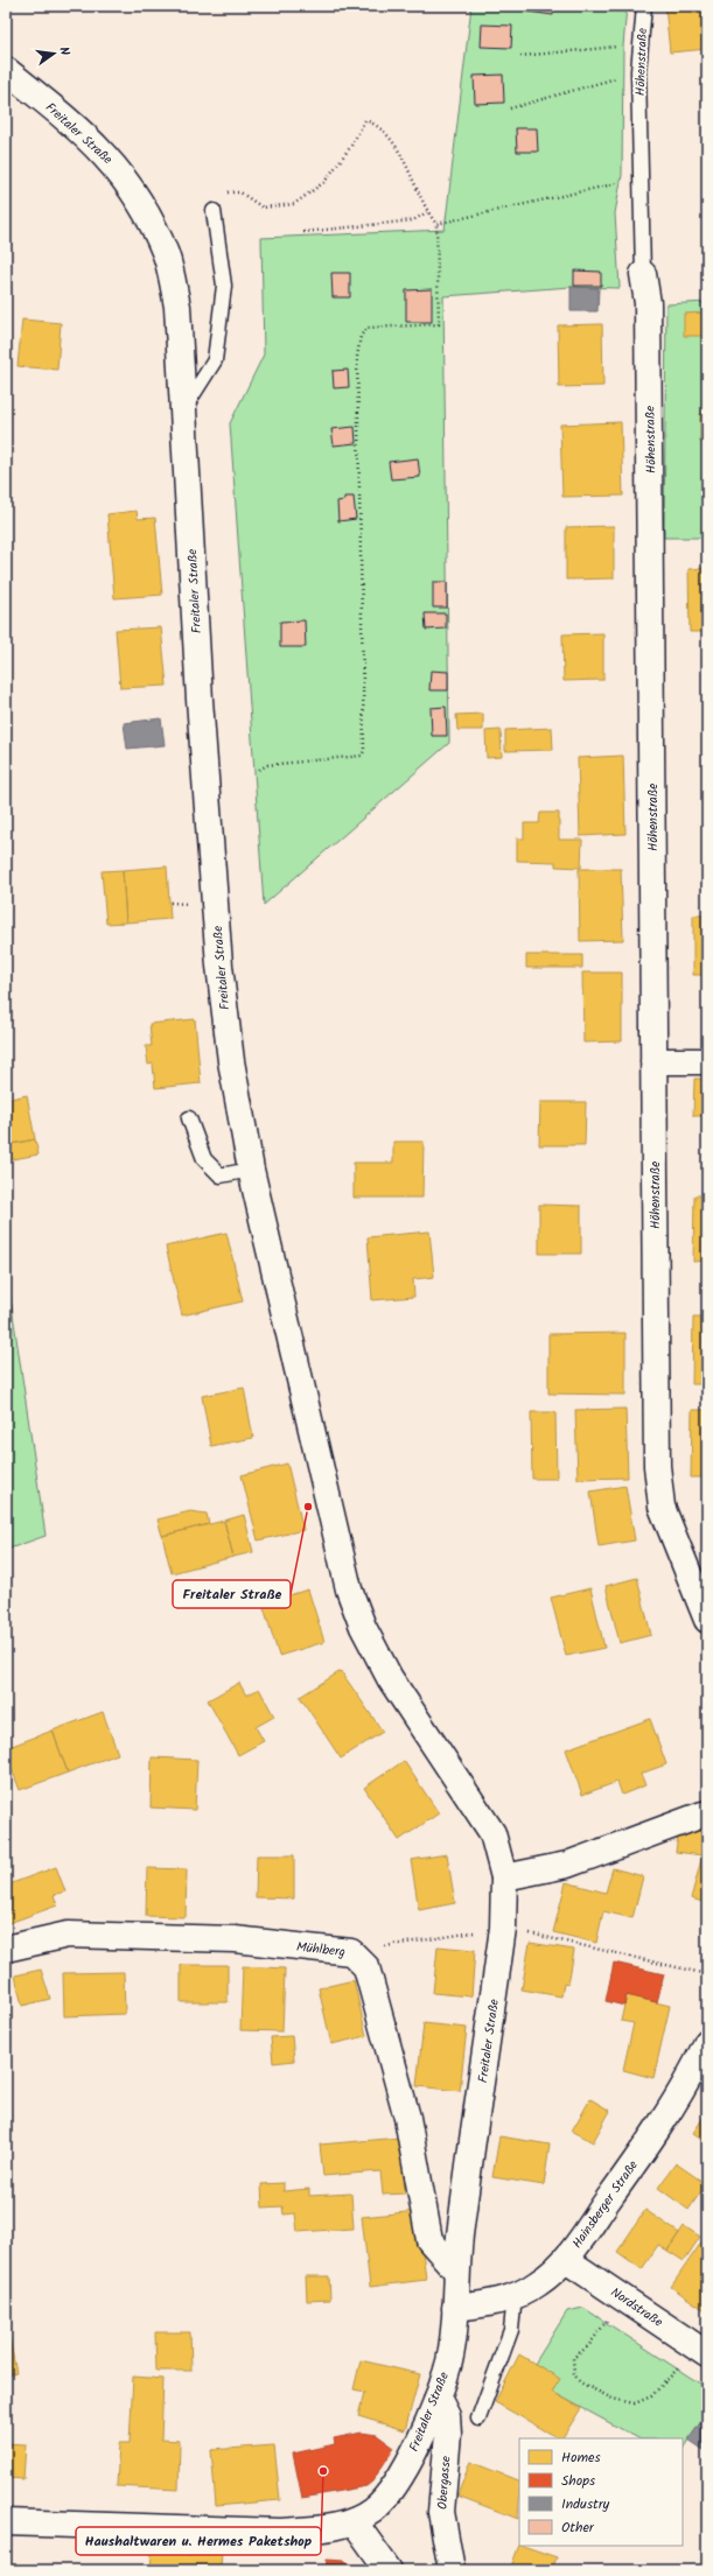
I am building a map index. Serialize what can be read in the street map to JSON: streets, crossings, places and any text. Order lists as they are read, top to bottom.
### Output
{
  "streets": {
    "street": [
      "Höhenstraße",
      "Freitaler Straße",
      "Mühlberg",
      "Hainsberger Straße",
      "Nordstraße",
      "Obergasse"
    ]
  },
  "crossings": [
    ["Freitaler Straße", "Mühlberg"],
    ["Freitaler Straße", "Hainsberger Straße"],
    ["Freitaler Straße", "Obergasse"],
    ["Hainsberger Straße", "Nordstraße"]
  ],
  "places": ["Freitaler Straße", "Haushaltwaren u. Hermes Paketshop"],
  "legend": [
    "Homes",
    "Shops",
    "Industry",
    "Other"
  ],
  "north": "right"
}
